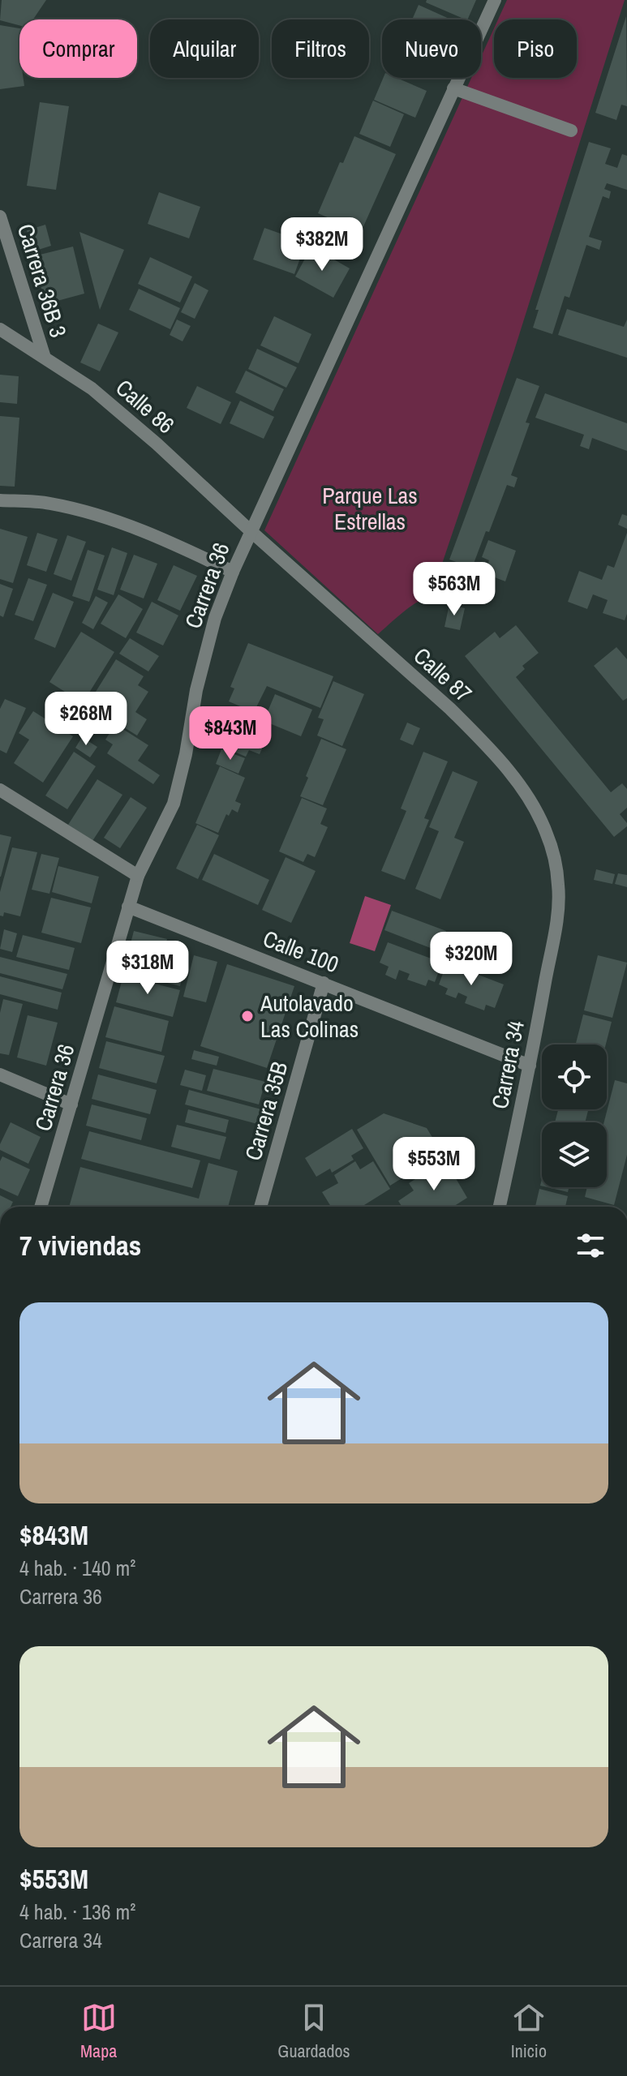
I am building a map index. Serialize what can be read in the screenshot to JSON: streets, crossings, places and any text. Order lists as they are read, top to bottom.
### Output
{
  "streets": {
    "street": [
      "Carrera 36B 3",
      "Calle 86",
      "Carrera 36",
      "Calle 87",
      "Calle 100",
      "Carrera 34",
      "Carrera 35B"
    ]
  },
  "crossings": [
    ["Carrera 36B 3", "Calle 86"],
    ["Calle 86", "Carrera 36"],
    ["Calle 86", "Calle 87"],
    ["Carrera 36", "Calle 87"],
    ["Carrera 36", "Calle 100"],
    ["Calle 87", "Carrera 34"],
    ["Calle 100", "Carrera 34"],
    ["Calle 100", "Carrera 35B"]
  ],
  "parks": ["Parque Las Estrellas"],
  "places": ["Autolavado Las Colinas"],
  "page": {
    "chip": [
      "Comprar",
      "Alquilar",
      "Filtros",
      "Nuevo",
      "Piso"
    ],
    "price": [
      "$382M",
      "$563M",
      "$268M",
      "$843M",
      "$320M",
      "$318M",
      "$553M"
    ],
    "heading": "7 viviendas",
    "list": [
      {
        "name": "$843M",
        "note": "4 hab. · 140 m² · Carrera 36"
      },
      {
        "name": "$553M",
        "note": "4 hab. · 136 m² · Carrera 34"
      }
    ],
    "tabs": ["Mapa", "Guardados", "Inicio"]
  }
}
